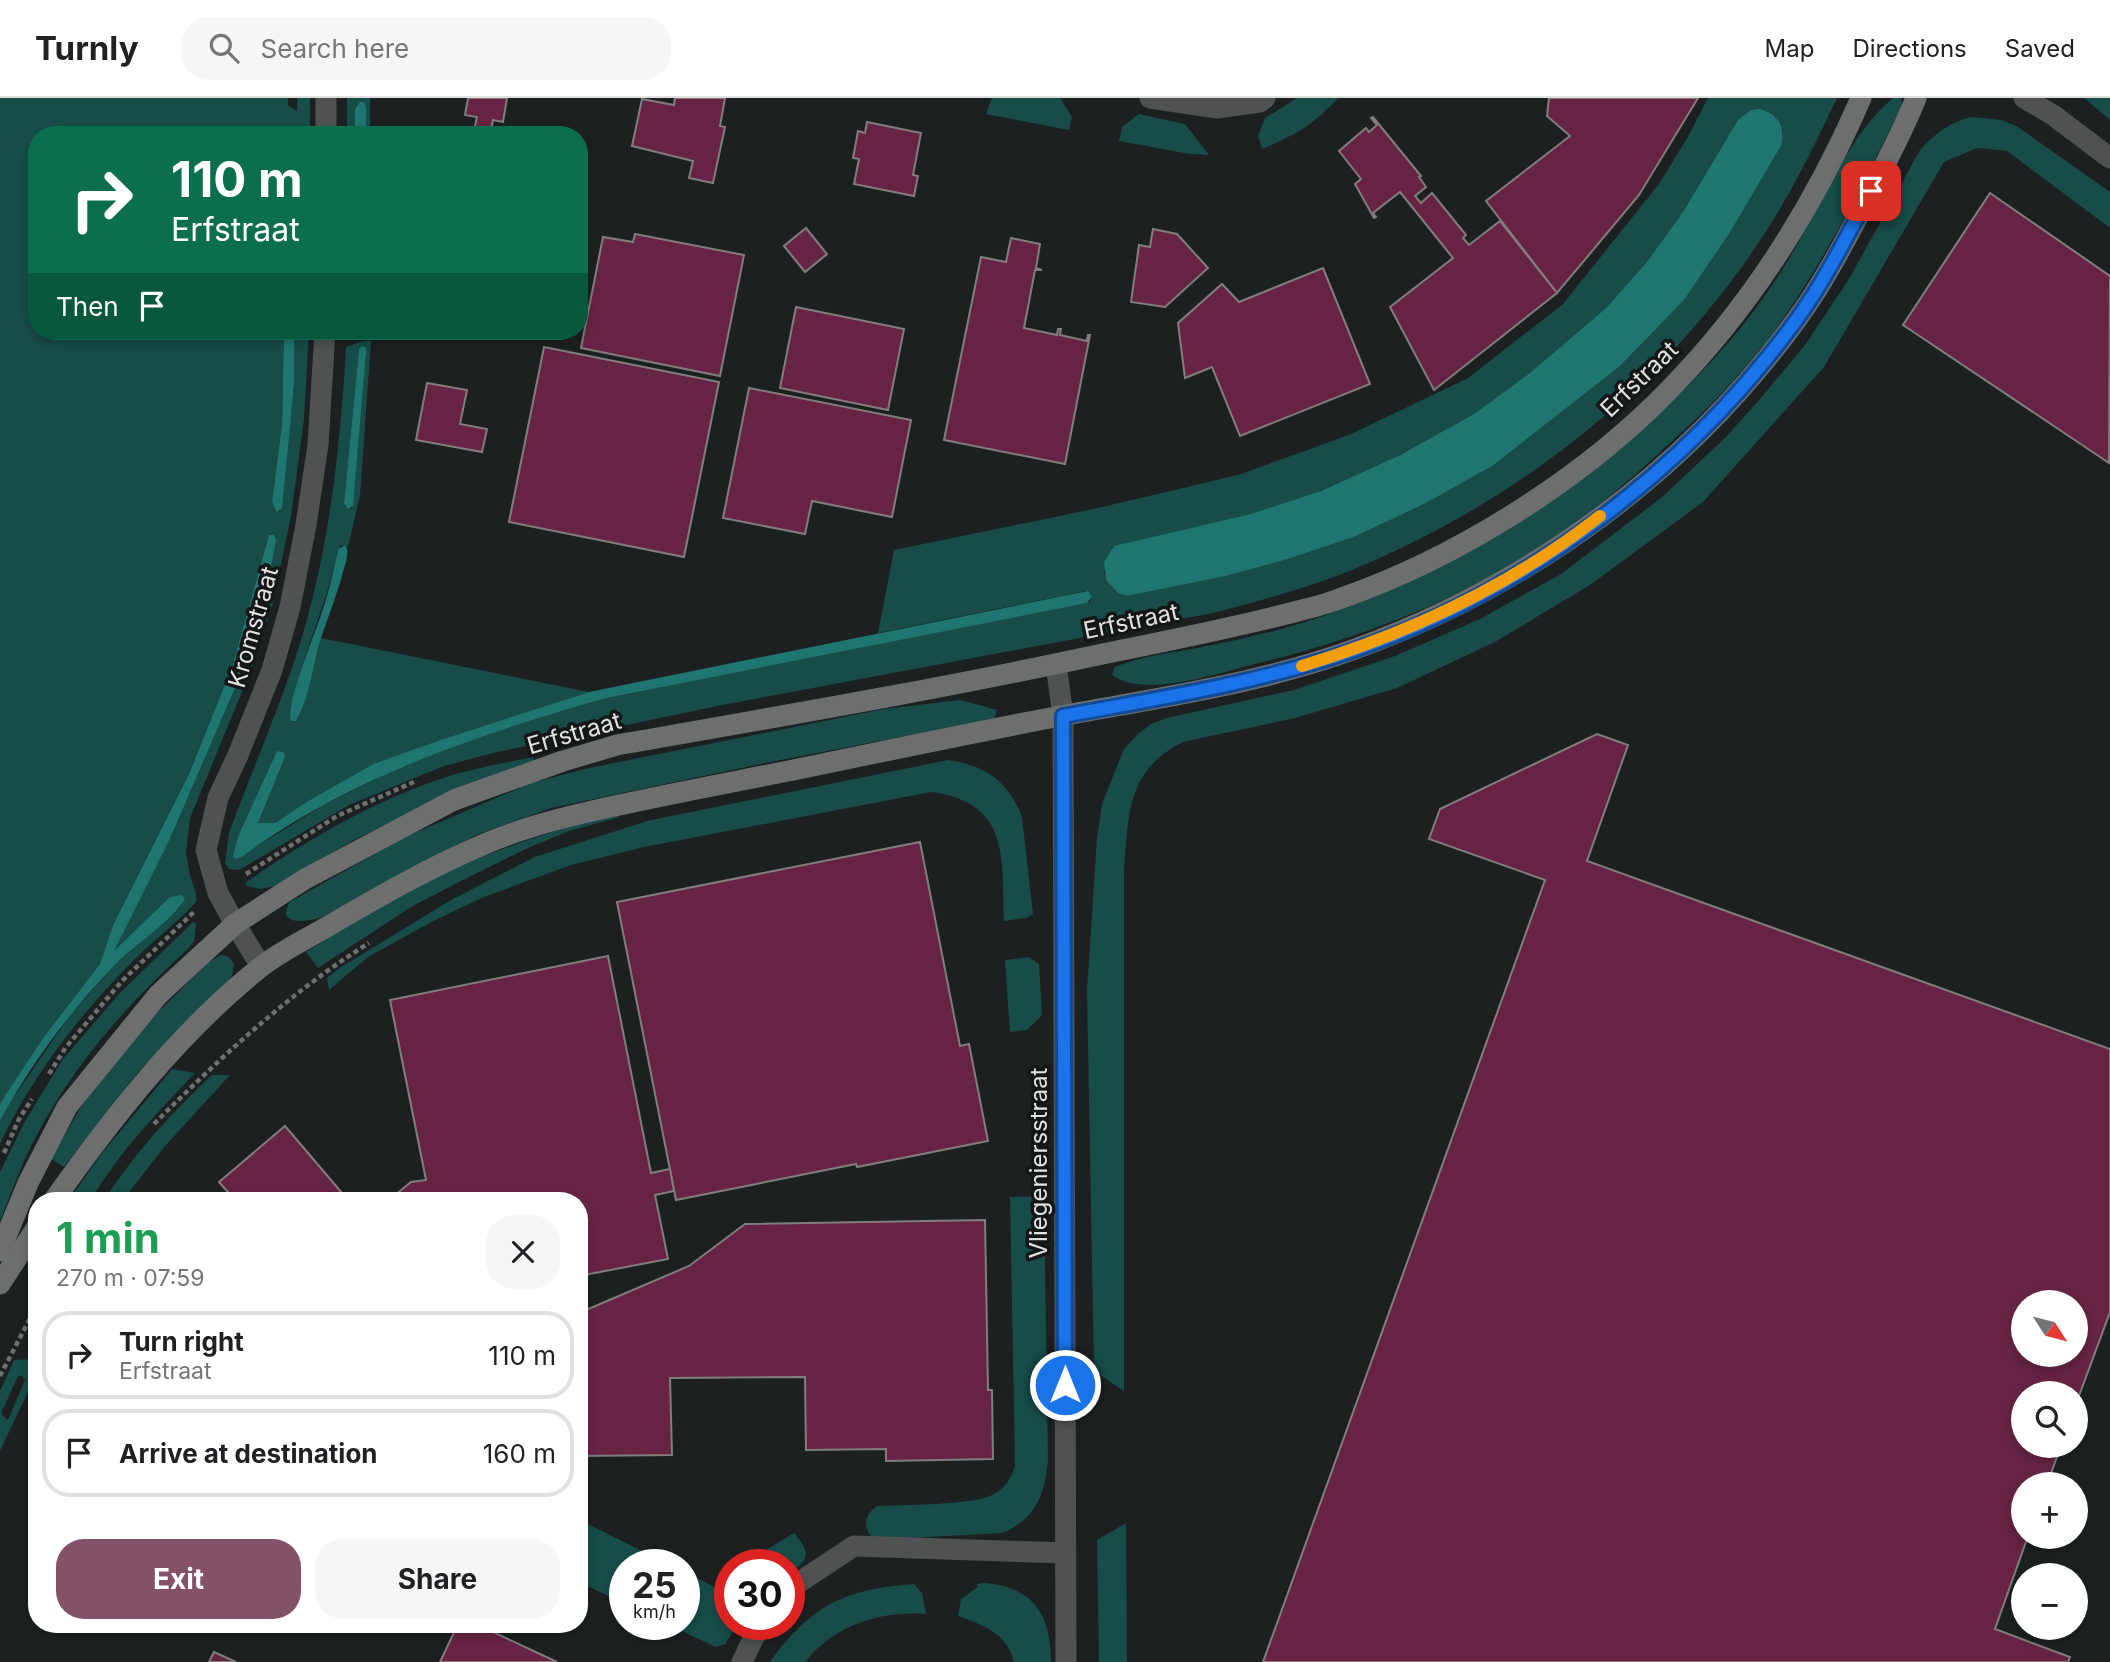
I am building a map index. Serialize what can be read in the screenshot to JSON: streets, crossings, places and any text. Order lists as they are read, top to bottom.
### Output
{
  "streets": {
    "street": ["Erfstraat", "Kromstraat", "Vliegeniersstraat"]
  },
  "crossings": [
    ["Erfstraat", "Kromstraat"],
    ["Erfstraat", "Vliegeniersstraat"]
  ],
  "north": "bottom right",
  "page": {
    "header": "Turnly",
    "search": "Search here",
    "nav": ["Map", "Directions", "Saved"],
    "turn": ["110 m", "Erfstraat"],
    "then": "Then",
    "heading": ["1 min", "270 m · 07:59"],
    "map_buttons": ["+", "−"],
    "list": [
      {
        "name": "Turn right",
        "note": "Erfstraat",
        "value": "110 m"
      },
      {
        "name": "Arrive at destination",
        "value": "160 m"
      }
    ],
    "buttons": ["Exit", "Share"],
    "speed": "25 km/h",
    "limit": "30"
  }
}
